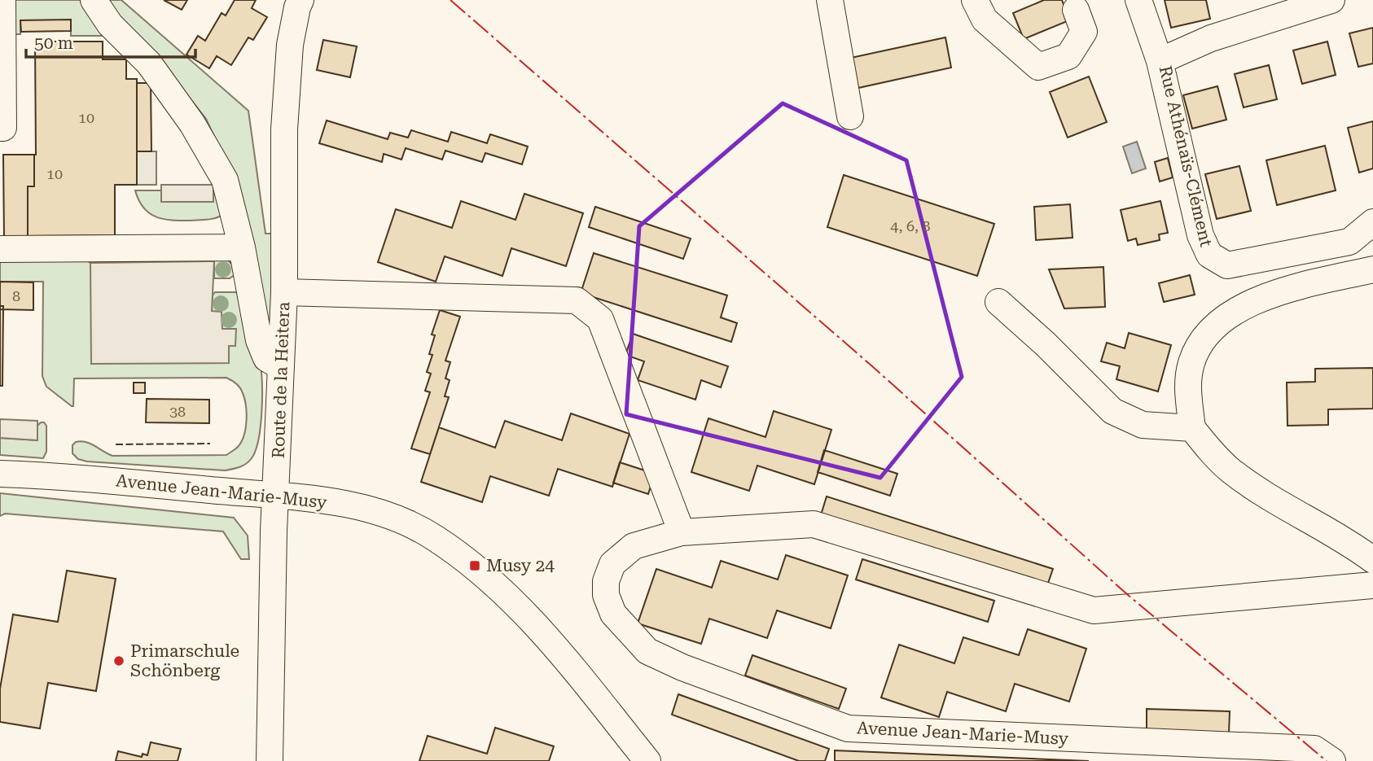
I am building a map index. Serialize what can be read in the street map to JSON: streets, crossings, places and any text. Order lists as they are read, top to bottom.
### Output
{
  "streets": {
    "street": ["Rue Athénaïs-Clément", "Route de la Heitera", "Avenue Jean-Marie-Musy"]
  },
  "crossings": [
    ["Route de la Heitera", "Avenue Jean-Marie-Musy"]
  ],
  "places": {
    "transit": ["Musy 24"],
    "other": ["Primarschule Schönberg"]
  },
  "house_numbers": [
    "10",
    "10",
    "4, 6, 8",
    "8",
    "38"
  ],
  "scale_bar": "50 m"
}
